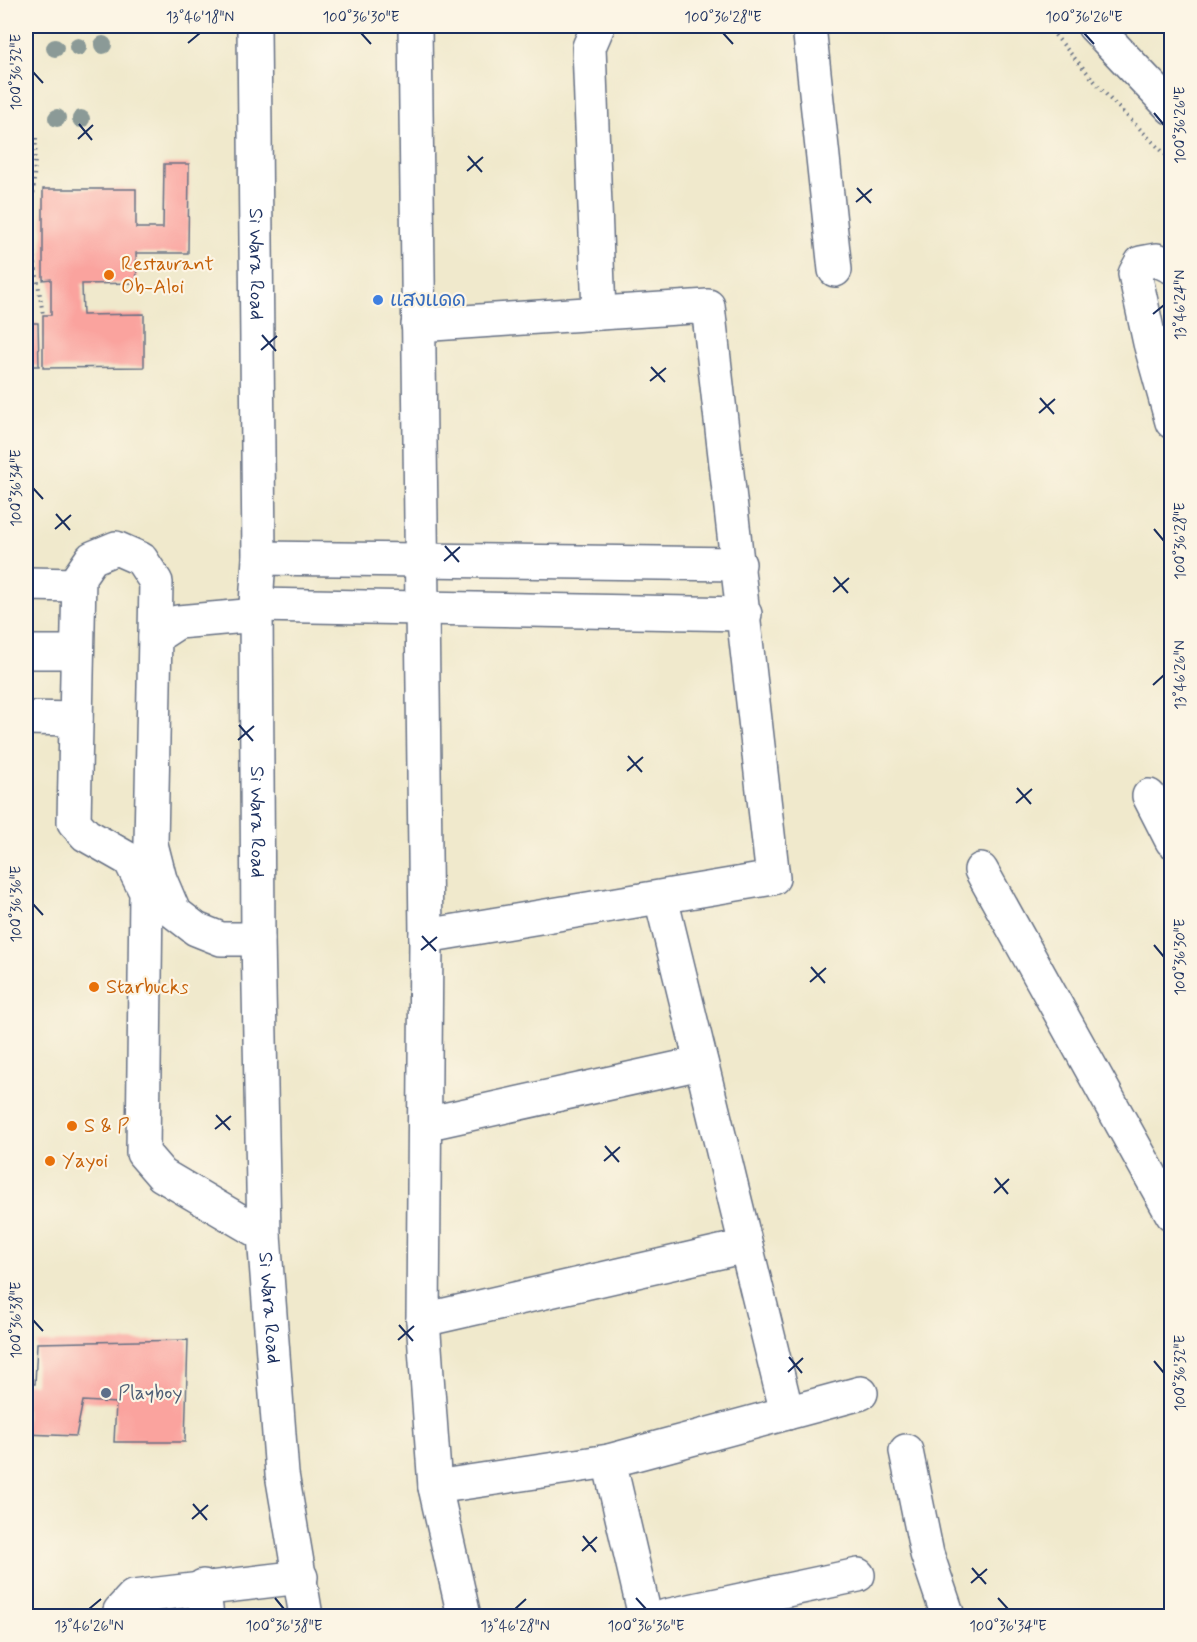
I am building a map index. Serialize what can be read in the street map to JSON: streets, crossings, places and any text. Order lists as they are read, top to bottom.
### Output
{
  "streets": {
    "street": ["Si Wara Road"]
  },
  "places": [
    "Restaurant Ob-Aloi",
    "แสงแดด",
    "Starbucks",
    "S & P",
    "Yayoi",
    "Playboy"
  ],
  "coordinates": [
    "13°46'18\"N",
    "100°36'30\"E",
    "100°36'28\"E",
    "100°36'26\"E",
    "100°36'32\"E",
    "13°46'24\"N",
    "100°36'34\"E",
    "13°46'26\"N",
    "100°36'36\"E",
    "100°36'38\"E",
    "13°46'28\"N"
  ]
}
